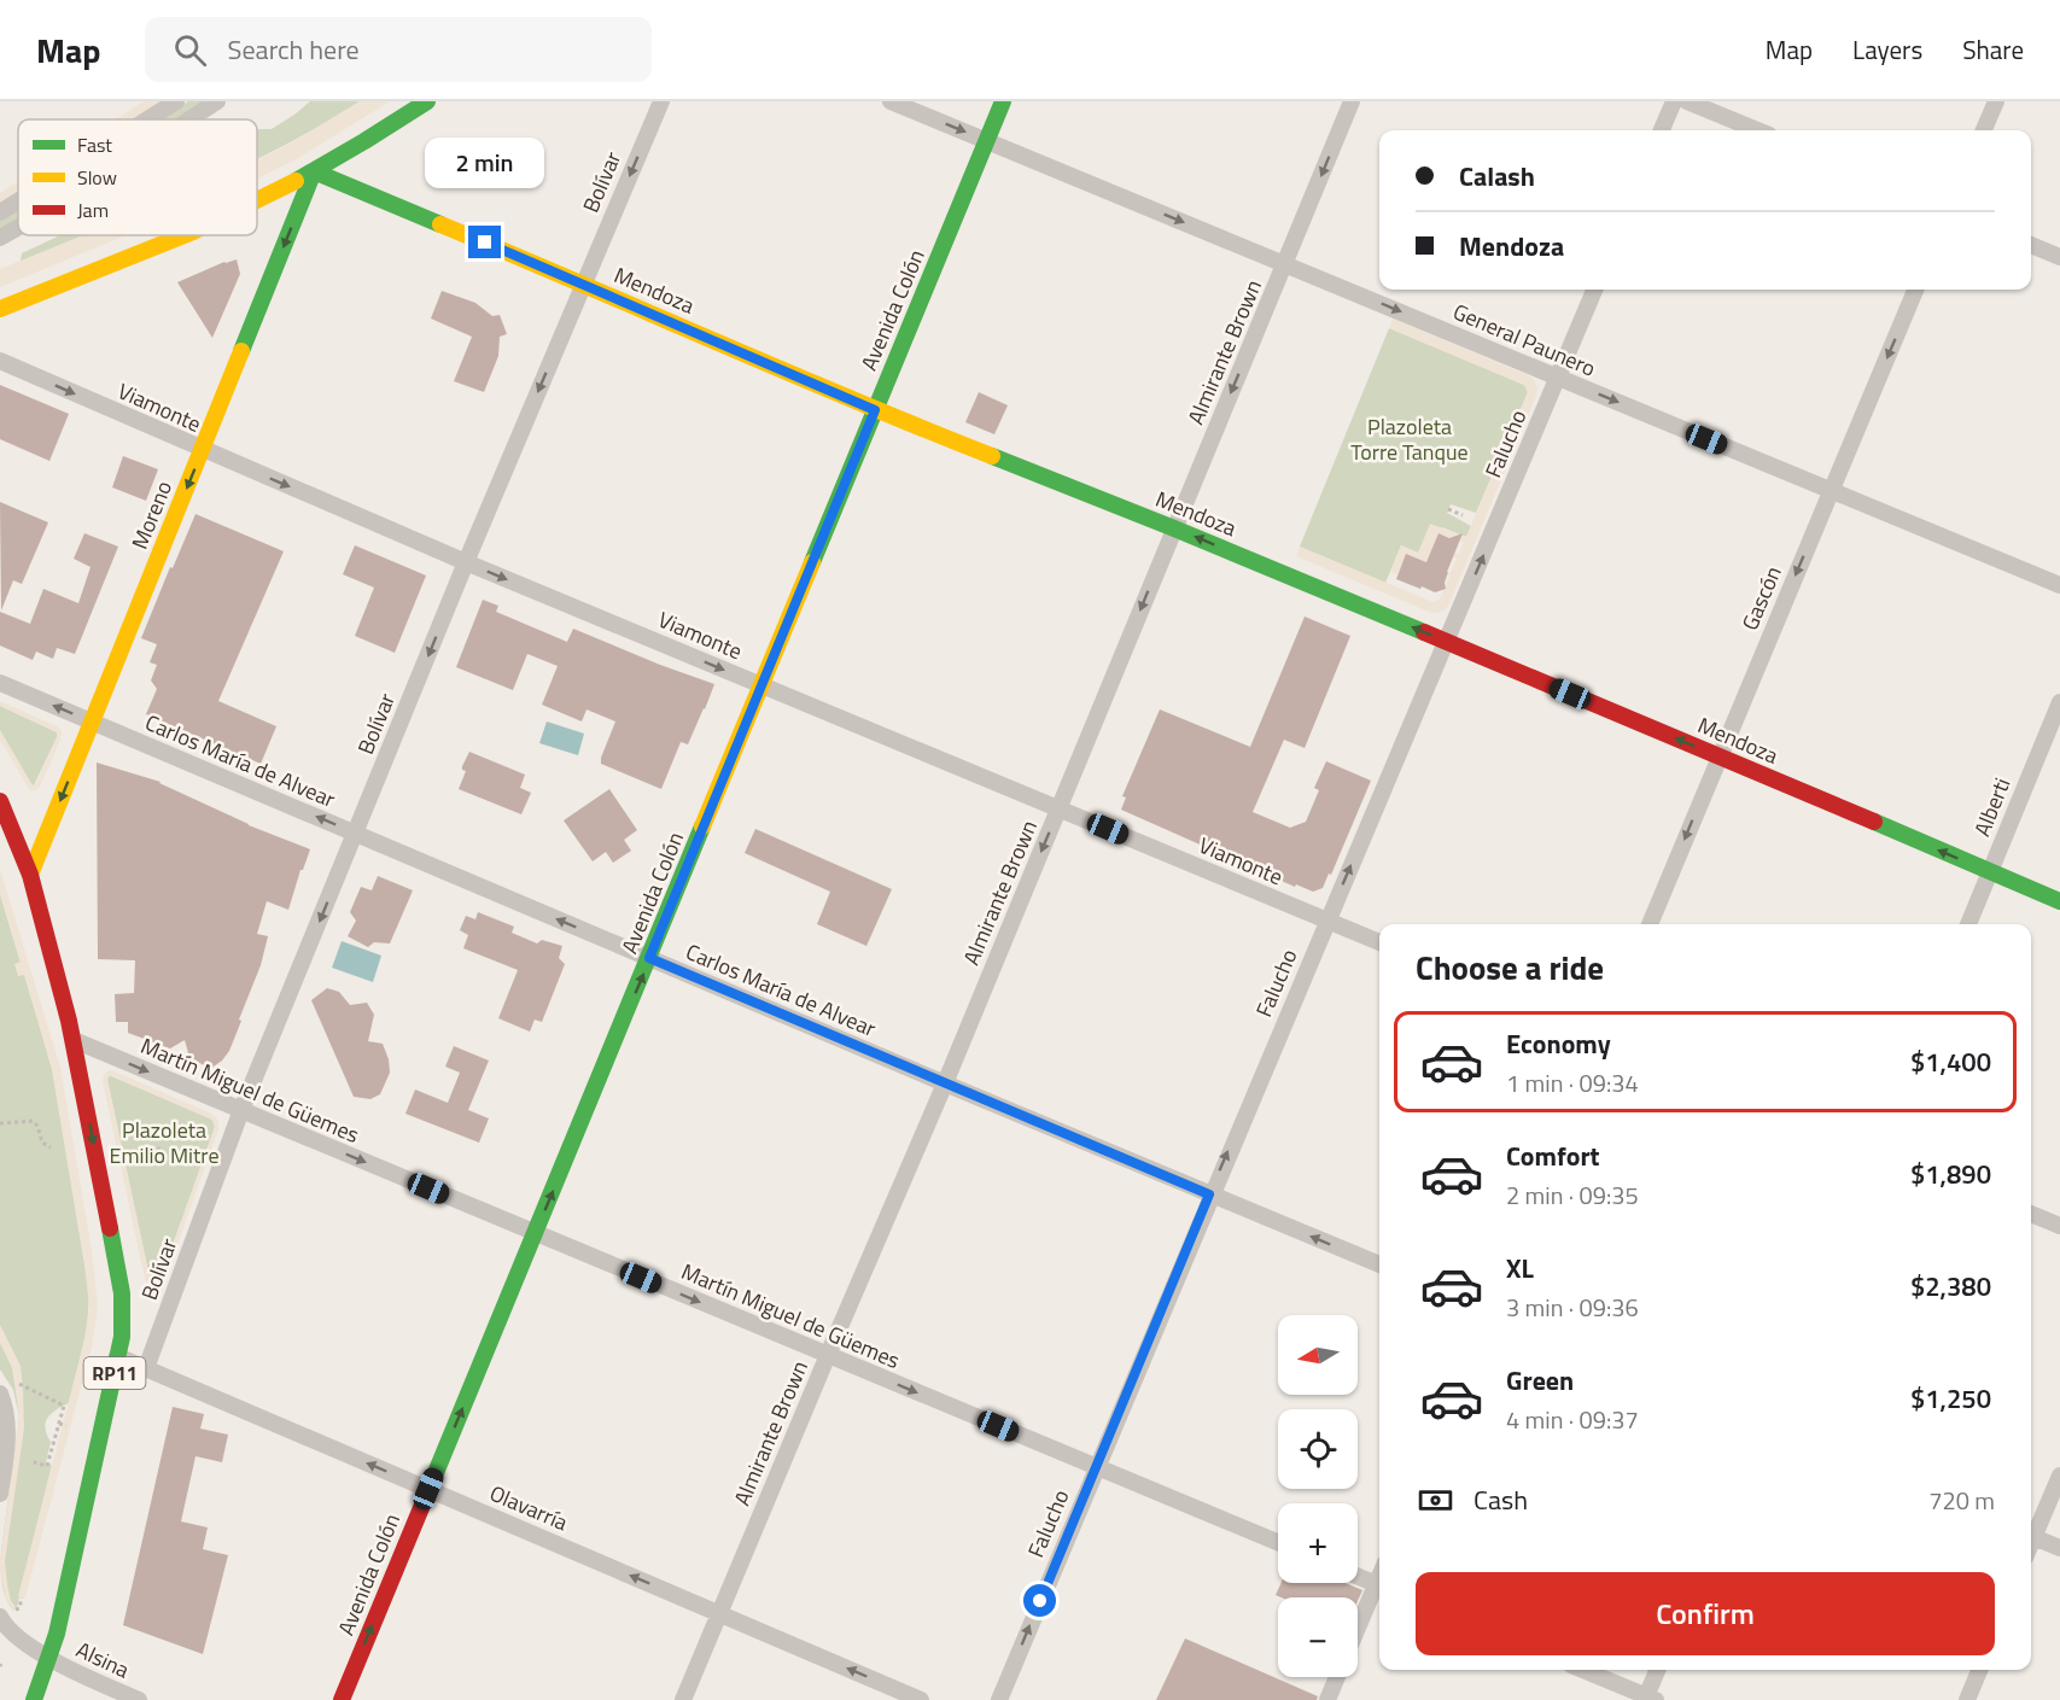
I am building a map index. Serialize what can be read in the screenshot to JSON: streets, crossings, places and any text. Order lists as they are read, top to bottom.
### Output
{
  "streets": {
    "main road": [
      "Mendoza",
      "Avenida Colón",
      "Moreno",
      "RP11"
    ],
    "street": [
      "Bolívar",
      "General Paunero",
      "Almirante Brown",
      "Viamonte",
      "Falucho",
      "Gascón",
      "Carlos María de Alvear",
      "Alberti",
      "Martín Miguel de Güemes",
      "Olavarría",
      "Alsina"
    ]
  },
  "crossings": [
    ["Bolívar", "Mendoza"],
    ["Bolívar", "Viamonte"],
    ["Bolívar", "Carlos María de Alvear"],
    ["Bolívar", "Martín Miguel de Güemes"],
    ["Bolívar", "Olavarría"],
    ["Mendoza", "Avenida Colón"],
    ["Mendoza", "Almirante Brown"],
    ["Mendoza", "Falucho"],
    ["Mendoza", "Moreno"],
    ["Mendoza", "Gascón"],
    ["Mendoza", "Alberti"],
    ["Avenida Colón", "General Paunero"],
    ["Avenida Colón", "Viamonte"],
    ["Avenida Colón", "Carlos María de Alvear"],
    ["Avenida Colón", "Martín Miguel de Güemes"],
    ["Avenida Colón", "Olavarría"],
    ["General Paunero", "Almirante Brown"],
    ["General Paunero", "Falucho"],
    ["General Paunero", "Gascón"],
    ["Almirante Brown", "Viamonte"],
    ["Almirante Brown", "Carlos María de Alvear"],
    ["Almirante Brown", "Martín Miguel de Güemes"],
    ["Almirante Brown", "Olavarría"],
    ["Viamonte", "Falucho"],
    ["Viamonte", "Moreno"],
    ["Falucho", "Carlos María de Alvear"],
    ["Falucho", "Martín Miguel de Güemes"],
    ["Moreno", "Carlos María de Alvear"],
    ["Moreno", "RP11"],
    ["Martín Miguel de Güemes", "RP11"],
    ["RP11", "Olavarría"],
    ["RP11", "Alsina"]
  ],
  "one_way": [
    "Bolívar",
    "Mendoza",
    "Avenida Colón",
    "General Paunero",
    "Almirante Brown",
    "Viamonte",
    "Falucho",
    "Moreno",
    "Gascón",
    "Carlos María de Alvear",
    "Martín Miguel de Güemes",
    "Olavarría"
  ],
  "parks": ["Plazoleta Torre Tanque", "Plazoleta Emilio Mitre"],
  "legend": ["Fast", "Slow", "Jam"],
  "north": "left",
  "page": {
    "header": "Map",
    "search": "Search here",
    "nav": ["Map", "Layers", "Share"],
    "banner": ["Calash", "Mendoza"],
    "bubble": "2 min",
    "heading": "Choose a ride",
    "list": [
      {
        "name": "Economy",
        "note": "1 min · 09:34",
        "value": "$1,400"
      },
      {
        "name": "Comfort",
        "note": "2 min · 09:35",
        "value": "$1,890"
      },
      {
        "name": "XL",
        "note": "3 min · 09:36",
        "value": "$2,380"
      },
      {
        "name": "Green",
        "note": "4 min · 09:37",
        "value": "$1,250"
      }
    ],
    "map_buttons": ["+", "−"],
    "pay": ["Cash", "720 m"],
    "buttons": "Confirm"
  }
}
